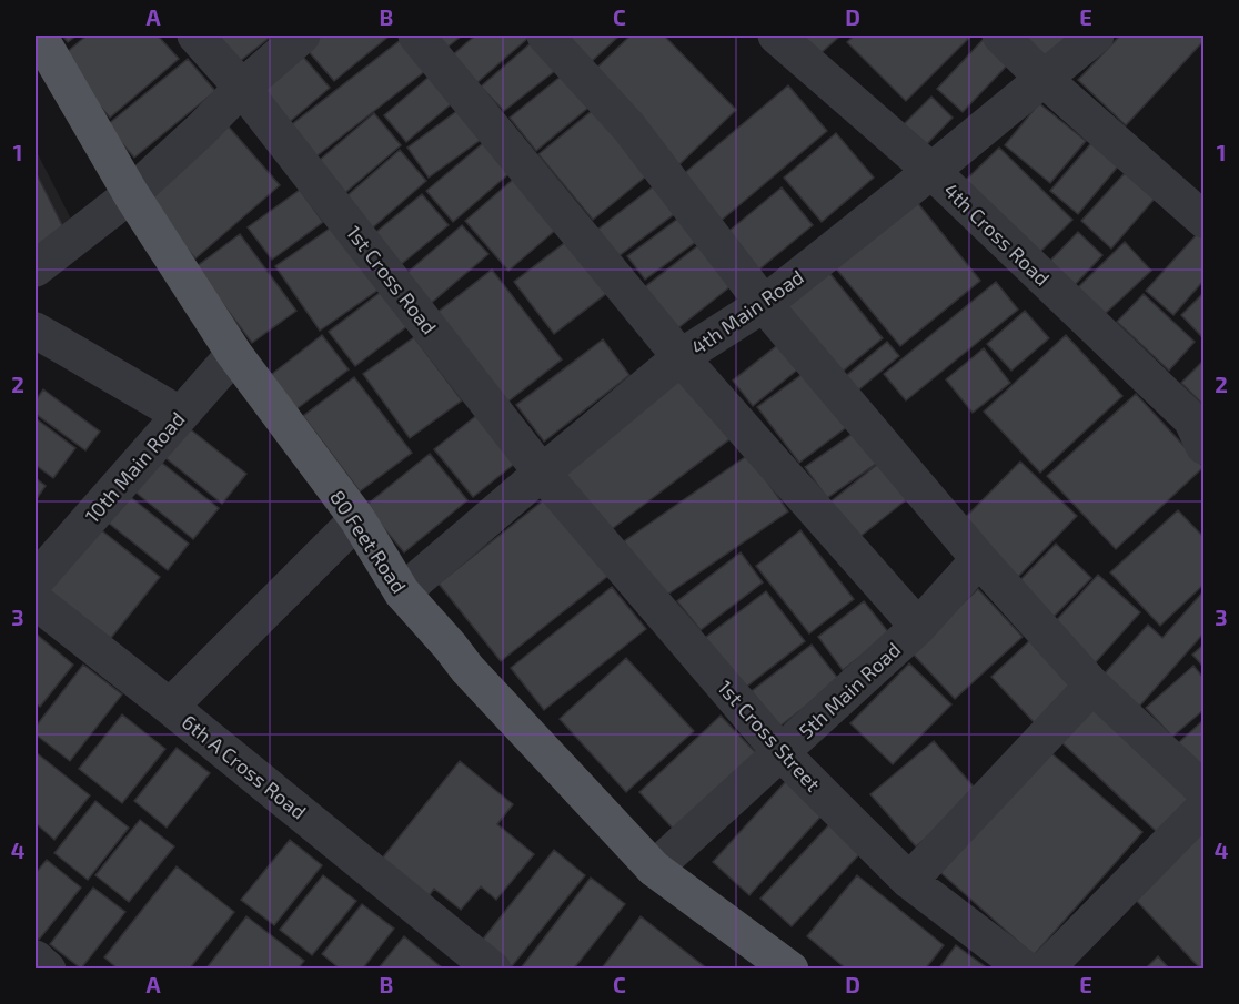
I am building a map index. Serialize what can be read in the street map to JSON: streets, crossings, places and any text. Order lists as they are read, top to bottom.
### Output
{
  "streets": {
    "main road": ["80 Feet Road"],
    "street": [
      "4th Cross Road",
      "1st Cross Road",
      "4th Main Road",
      "10th Main Road",
      "5th Main Road",
      "1st Cross Street",
      "6th A Cross Road"
    ]
  },
  "crossings": [
    ["4th Cross Road", "4th Main Road"],
    ["1st Cross Road", "4th Main Road"],
    ["1st Cross Road", "1st Cross Street"],
    ["4th Main Road", "80 Feet Road"],
    ["4th Main Road", "1st Cross Street"],
    ["10th Main Road", "80 Feet Road"],
    ["80 Feet Road", "5th Main Road"],
    ["80 Feet Road", "6th A Cross Road"],
    ["5th Main Road", "1st Cross Street"]
  ],
  "grid": {
    "columns": [
      "A",
      "B",
      "C",
      "D",
      "E"
    ],
    "rows": [
      "1",
      "2",
      "3",
      "4"
    ]
  }
}
